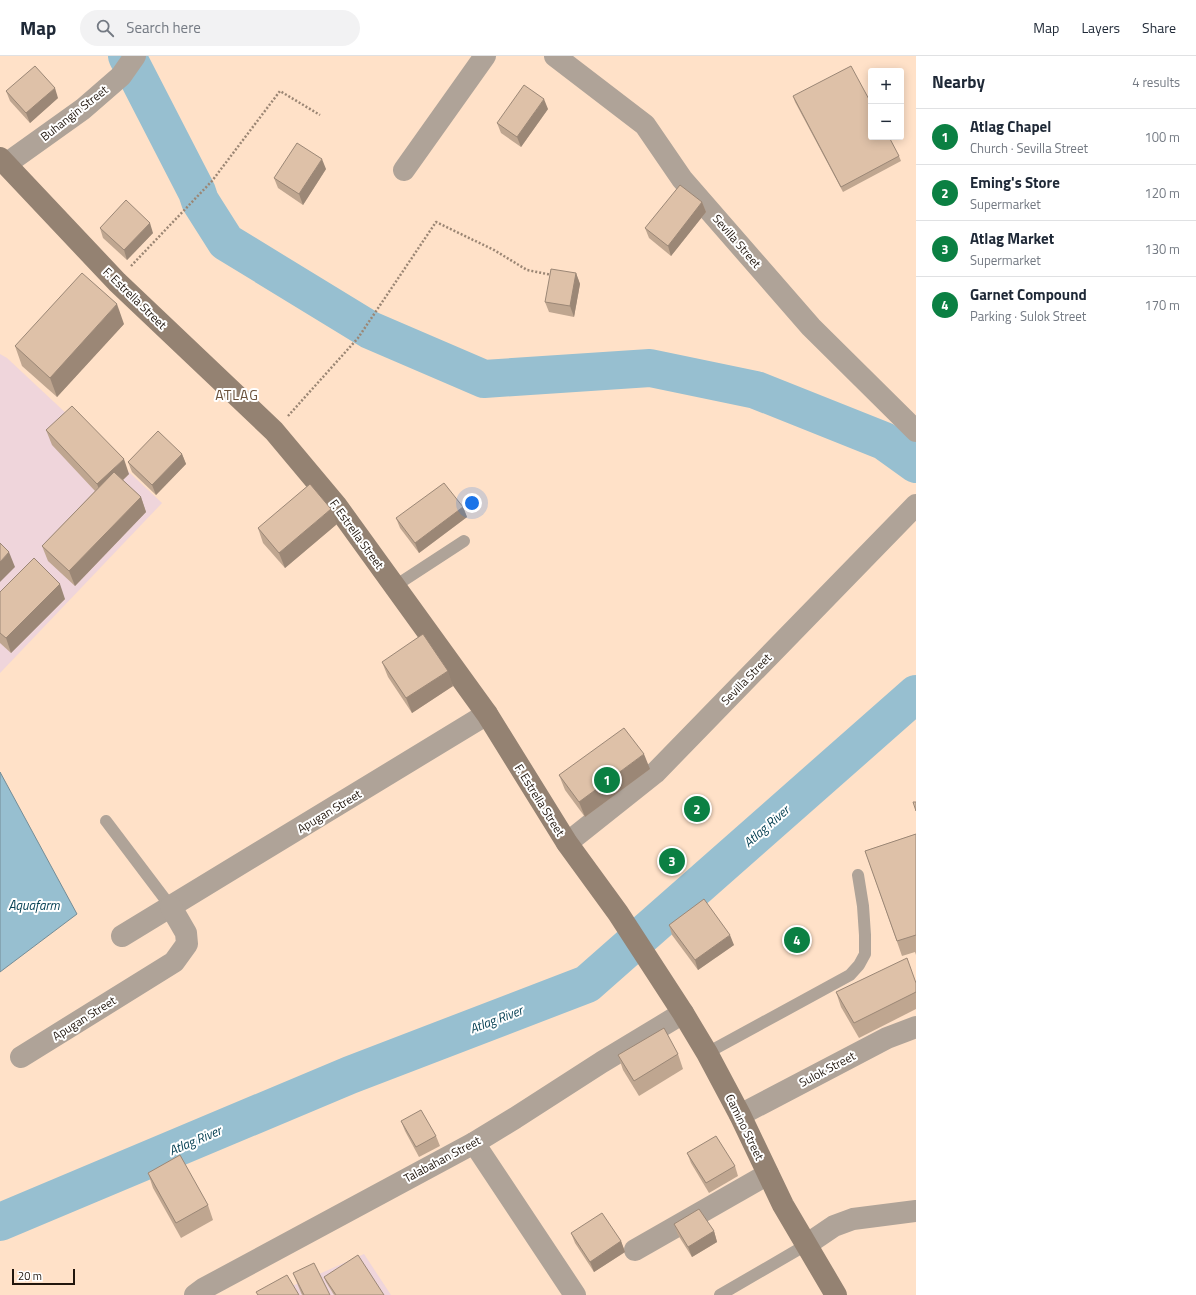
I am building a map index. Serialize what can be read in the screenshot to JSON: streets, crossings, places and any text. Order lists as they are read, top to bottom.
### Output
{
  "streets": {
    "main road": ["F. Estrella Street", "Camino Street"],
    "street": [
      "Buhangin Street",
      "Sevilla Street",
      "Apugan Street",
      "Sulok Street",
      "Talabahan Street"
    ]
  },
  "crossings": [
    ["Buhangin Street", "F. Estrella Street"],
    ["Sevilla Street", "F. Estrella Street"],
    ["F. Estrella Street", "Apugan Street"],
    ["F. Estrella Street", "Camino Street"],
    ["Sulok Street", "Camino Street"],
    ["Camino Street", "Talabahan Street"]
  ],
  "districts": ["ATLAG"],
  "water": ["Atlag River", "Aquafarm"],
  "scale_bar": "20 m",
  "page": {
    "header": "Map",
    "search": "Search here",
    "nav": ["Map", "Layers", "Share"],
    "heading": ["Nearby", "4 results"],
    "map_buttons": ["+", "−"],
    "list": [
      {
        "mark": "1",
        "name": "Atlag Chapel",
        "note": "Church · Sevilla Street",
        "value": "100 m"
      },
      {
        "mark": "2",
        "name": "Eming's Store",
        "note": "Supermarket",
        "value": "120 m"
      },
      {
        "mark": "3",
        "name": "Atlag Market",
        "note": "Supermarket",
        "value": "130 m"
      },
      {
        "mark": "4",
        "name": "Garnet Compound",
        "note": "Parking · Sulok Street",
        "value": "170 m"
      }
    ],
    "pins": [
      "1",
      "2",
      "3",
      "4"
    ],
    "scale": "20 m"
  }
}
